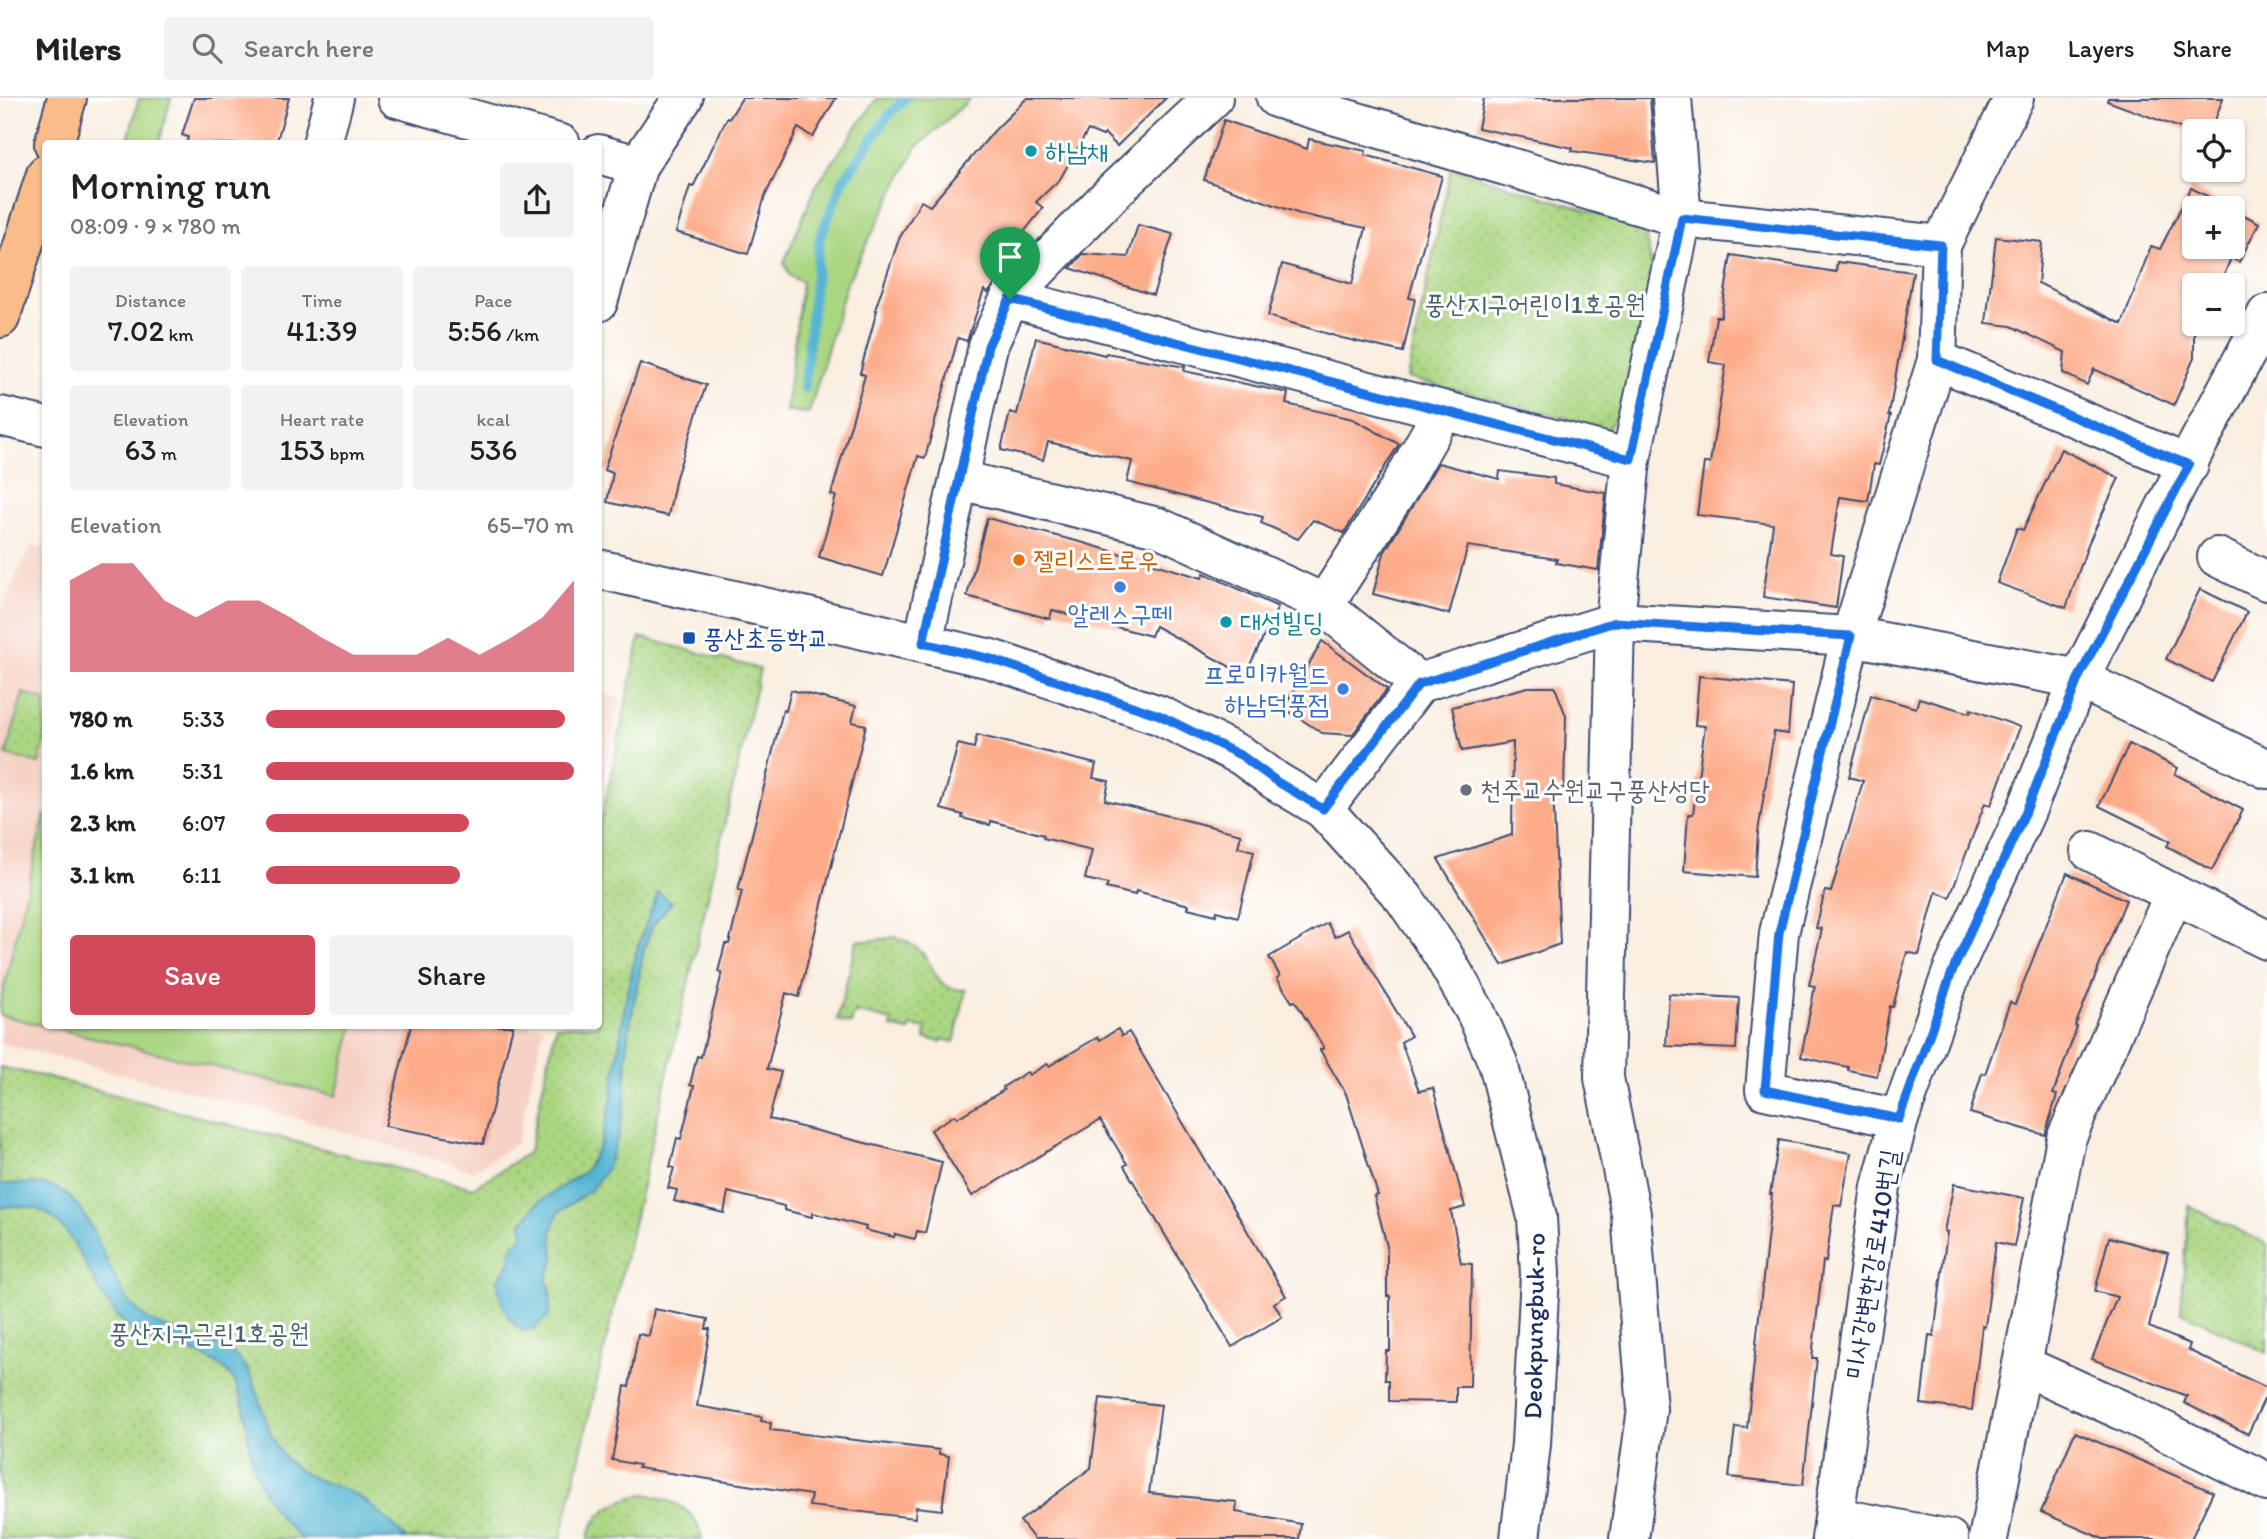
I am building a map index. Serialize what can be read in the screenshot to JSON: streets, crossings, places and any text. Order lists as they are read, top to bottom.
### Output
{
  "streets": {
    "street": ["미사강변한강로410번길", "Deokpungbuk-ro"]
  },
  "parks": ["풍산지구어린이1호공원", "풍산지구근린1호공원"],
  "places": {
    "other": [
      "하남채",
      "젤리스트로우",
      "알레스구떼",
      "대성빌딩",
      "프로미카월드 하남덕풍점",
      "천주교수원교구풍산성당"
    ],
    "transit": ["풍산초등학교"]
  },
  "page": {
    "header": "Milers",
    "search": "Search here",
    "nav": ["Map", "Layers", "Share"],
    "map_buttons": ["+", "−"],
    "heading": ["Morning run", "08:09 · 9 × 780 m"],
    "stats": [
      ["Distance", "7.02 km"],
      ["Time", "41:39"],
      ["Pace", "5:56 /km"],
      ["Elevation", "63 m"],
      ["Heart rate", "153 bpm"],
      ["kcal", "536"]
    ],
    "chart": ["Elevation", "65–70 m"],
    "list": [
      {
        "name": "780 m",
        "note": "5:33"
      },
      {
        "name": "1.6 km",
        "note": "5:31"
      },
      {
        "name": "2.3 km",
        "note": "6:07"
      },
      {
        "name": "3.1 km",
        "note": "6:11"
      }
    ],
    "buttons": ["Save", "Share"]
  }
}
